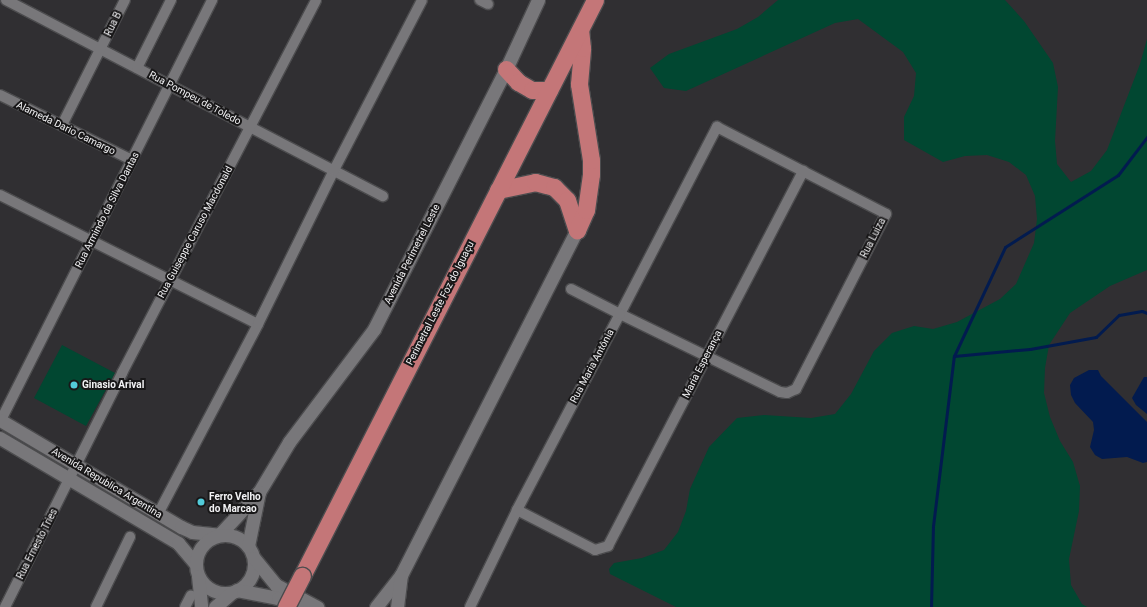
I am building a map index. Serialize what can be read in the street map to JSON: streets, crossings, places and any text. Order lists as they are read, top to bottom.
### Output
{
  "streets": {
    "highway": ["Perimetral Leste Foz do Iguaçu"],
    "street": [
      "Rua B",
      "Rua Pompeu de Toledo",
      "Alameda Dario Camargo",
      "Rua Armindo da Silva Dantas",
      "Rua Guiseppe Caruso Macdonald",
      "Rua Luiza",
      "Avenida Perimetrel Leste",
      "Maria Esperança",
      "Rua Maria Antônia",
      "Avenida Republica Argentina",
      "Rua Ernesto Tries"
    ]
  },
  "crossings": [
    ["Rua B", "Rua Pompeu de Toledo"],
    ["Rua B", "Alameda Dario Camargo"],
    ["Rua Pompeu de Toledo", "Rua Armindo da Silva Dantas"],
    ["Rua Pompeu de Toledo", "Rua Guiseppe Caruso Macdonald"],
    ["Alameda Dario Camargo", "Rua Armindo da Silva Dantas"],
    ["Rua Armindo da Silva Dantas", "Avenida Republica Argentina"],
    ["Rua Guiseppe Caruso Macdonald", "Avenida Republica Argentina"],
    ["Rua Guiseppe Caruso Macdonald", "Rua Ernesto Tries"],
    ["Rua Luiza", "Maria Esperança"],
    ["Rua Luiza", "Rua Maria Antônia"],
    ["Avenida Perimetrel Leste", "Avenida Republica Argentina"],
    ["Maria Esperança", "Rua Maria Antônia"],
    ["Avenida Republica Argentina", "Rua Ernesto Tries"]
  ],
  "places": ["Ginasio Arival", "Ferro Velho do Marcao"]
}
